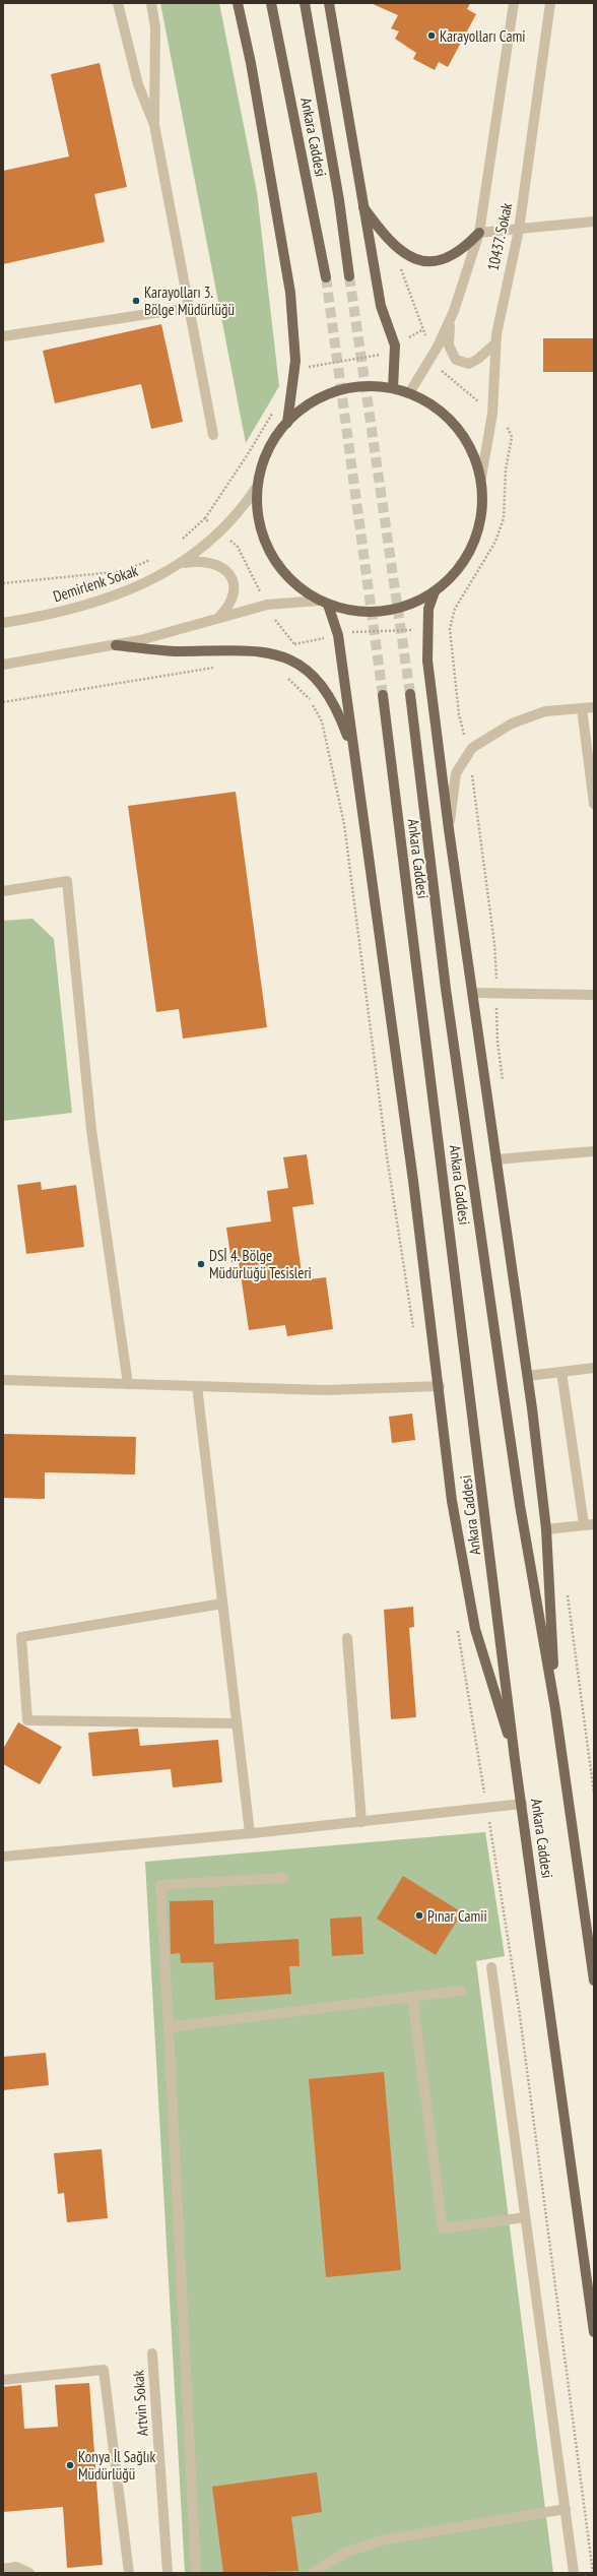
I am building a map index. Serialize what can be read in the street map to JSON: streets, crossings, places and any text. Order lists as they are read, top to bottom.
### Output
{
  "streets": {
    "main road": ["Ankara Caddesi"],
    "street": ["10437. Sokak", "Demirlenk Sokak", "Artvin Sokak"]
  },
  "places": [
    "Karayolları Cami",
    "Karayolları 3. Bölge Müdürlüğü",
    "DSİ 4. Bölge Müdürlüğü Tesisleri",
    "Pınar Camii",
    "Konya İl Sağlık Müdürlüğü"
  ]
}
